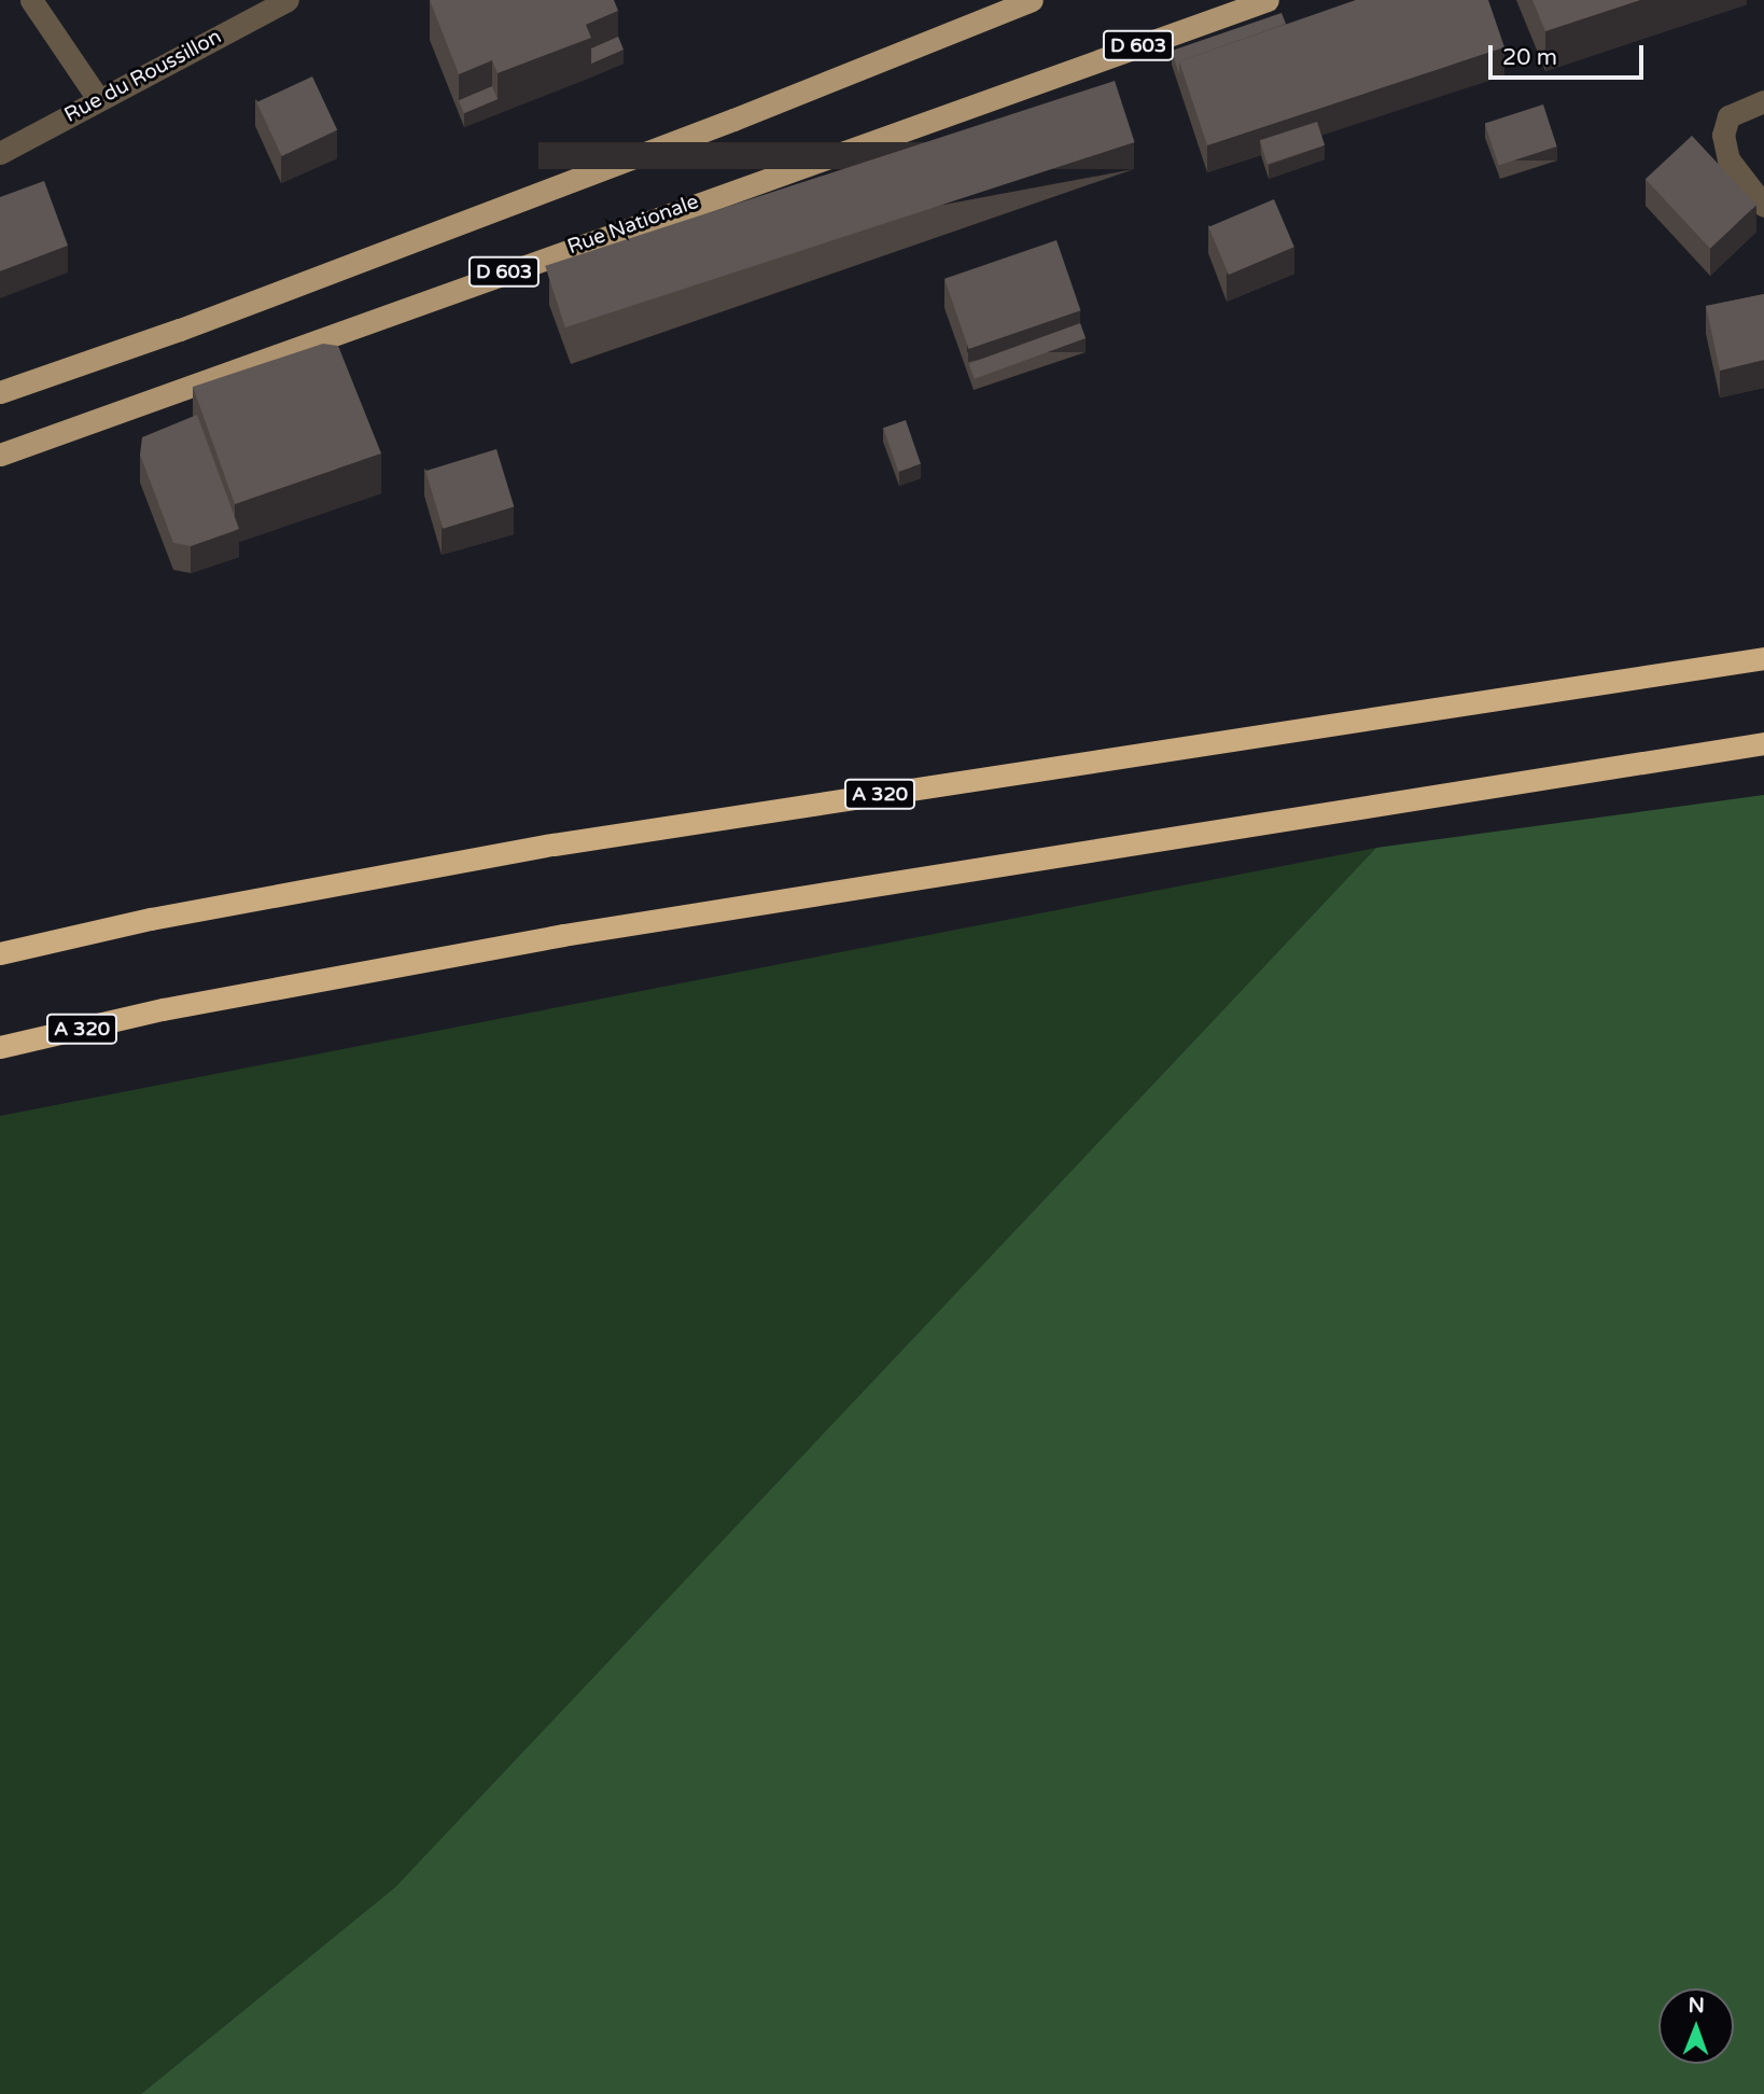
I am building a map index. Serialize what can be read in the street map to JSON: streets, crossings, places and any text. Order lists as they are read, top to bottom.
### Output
{
  "streets": {
    "highway": ["A 320"],
    "main road": ["D 603", "Rue Nationale"],
    "street": ["Rue du Roussillon"]
  },
  "scale_bar": "20 m",
  "north": "top"
}
